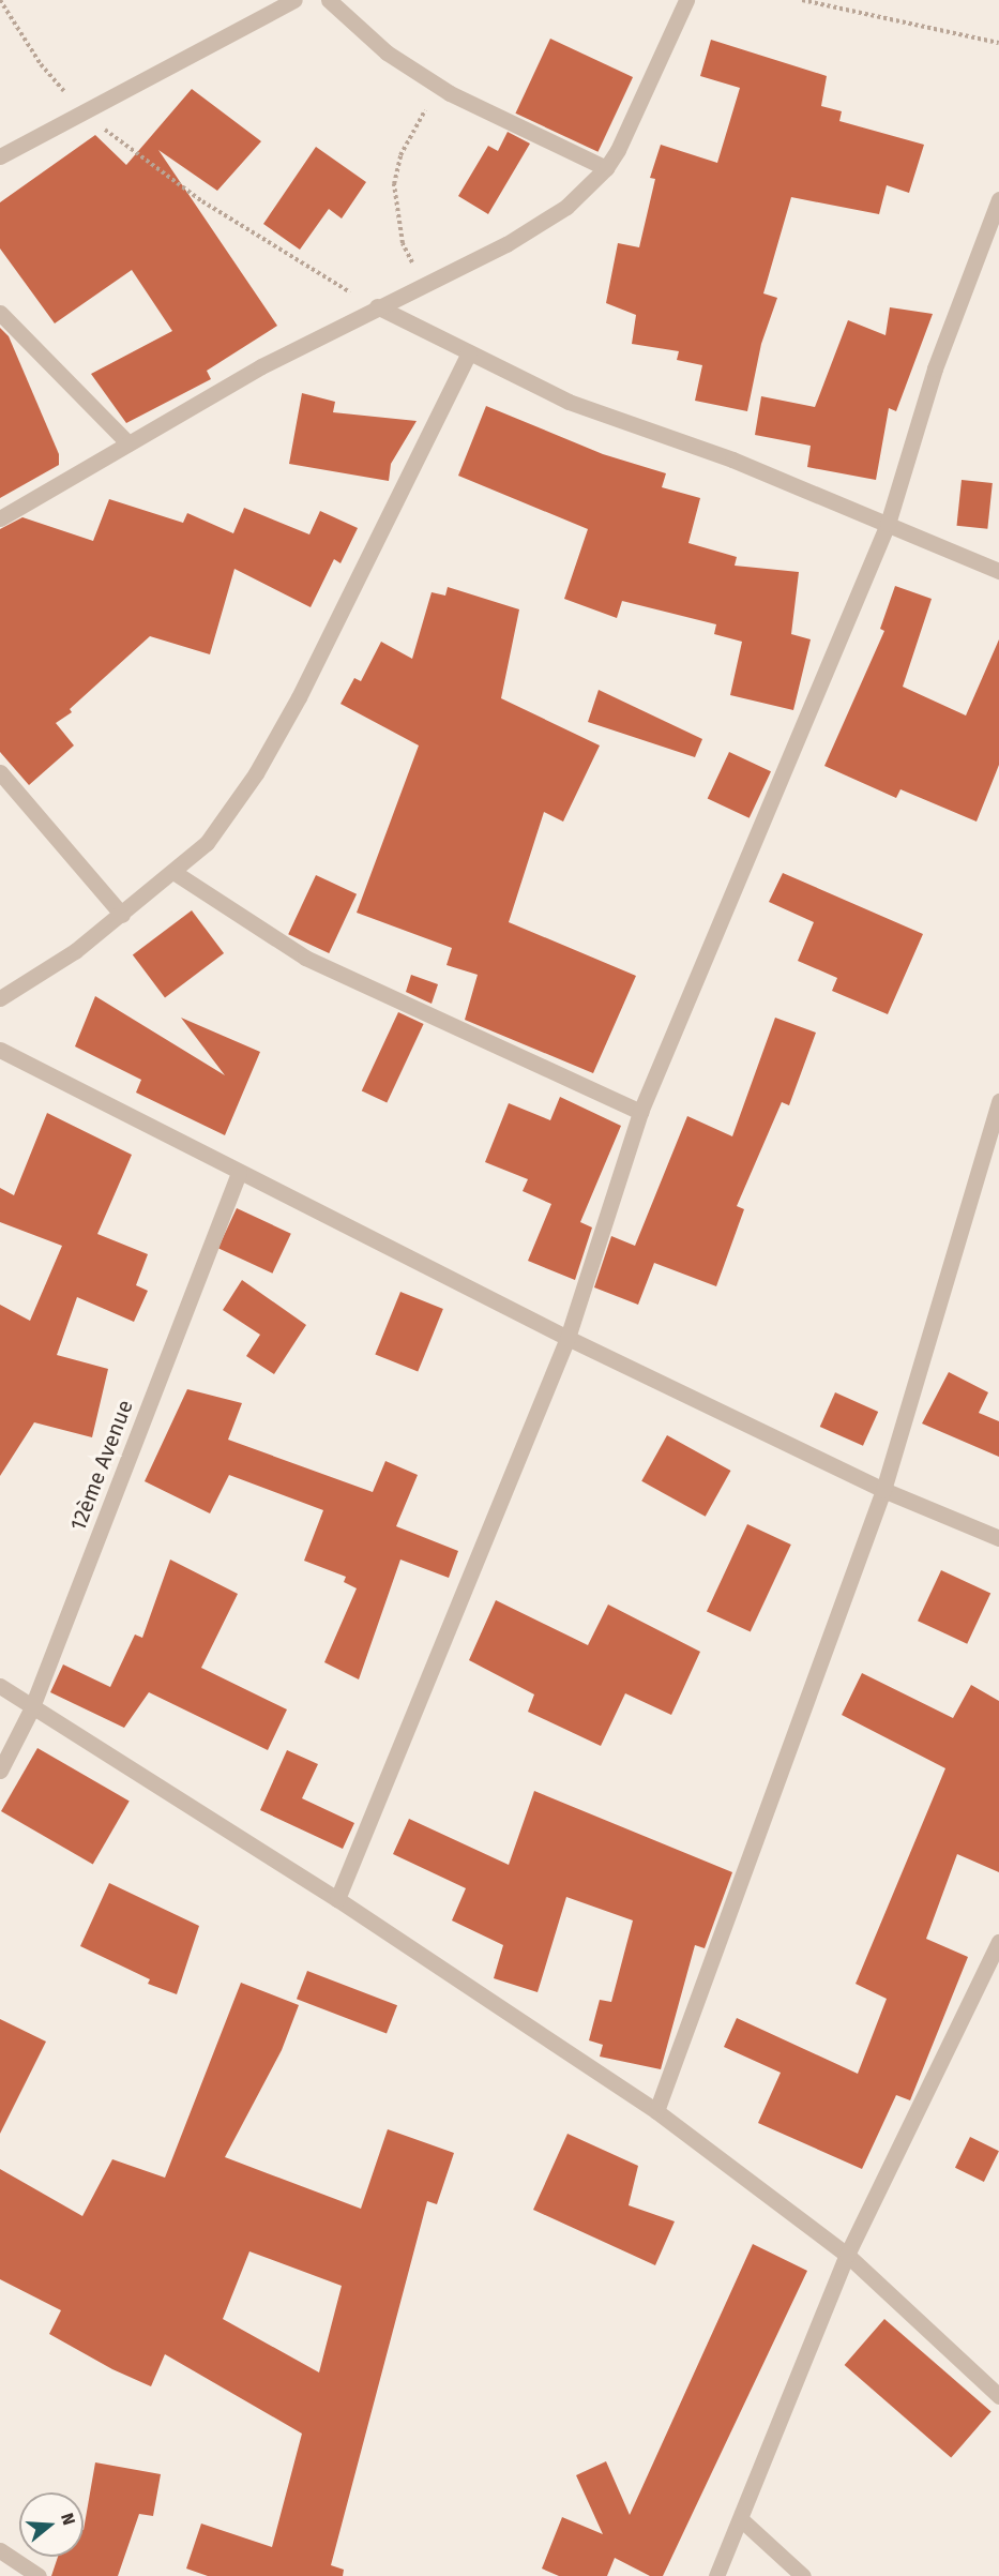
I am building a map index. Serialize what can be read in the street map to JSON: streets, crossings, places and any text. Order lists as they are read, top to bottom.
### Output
{
  "streets": {
    "street": ["12ème Avenue"]
  },
  "north": "right"
}
